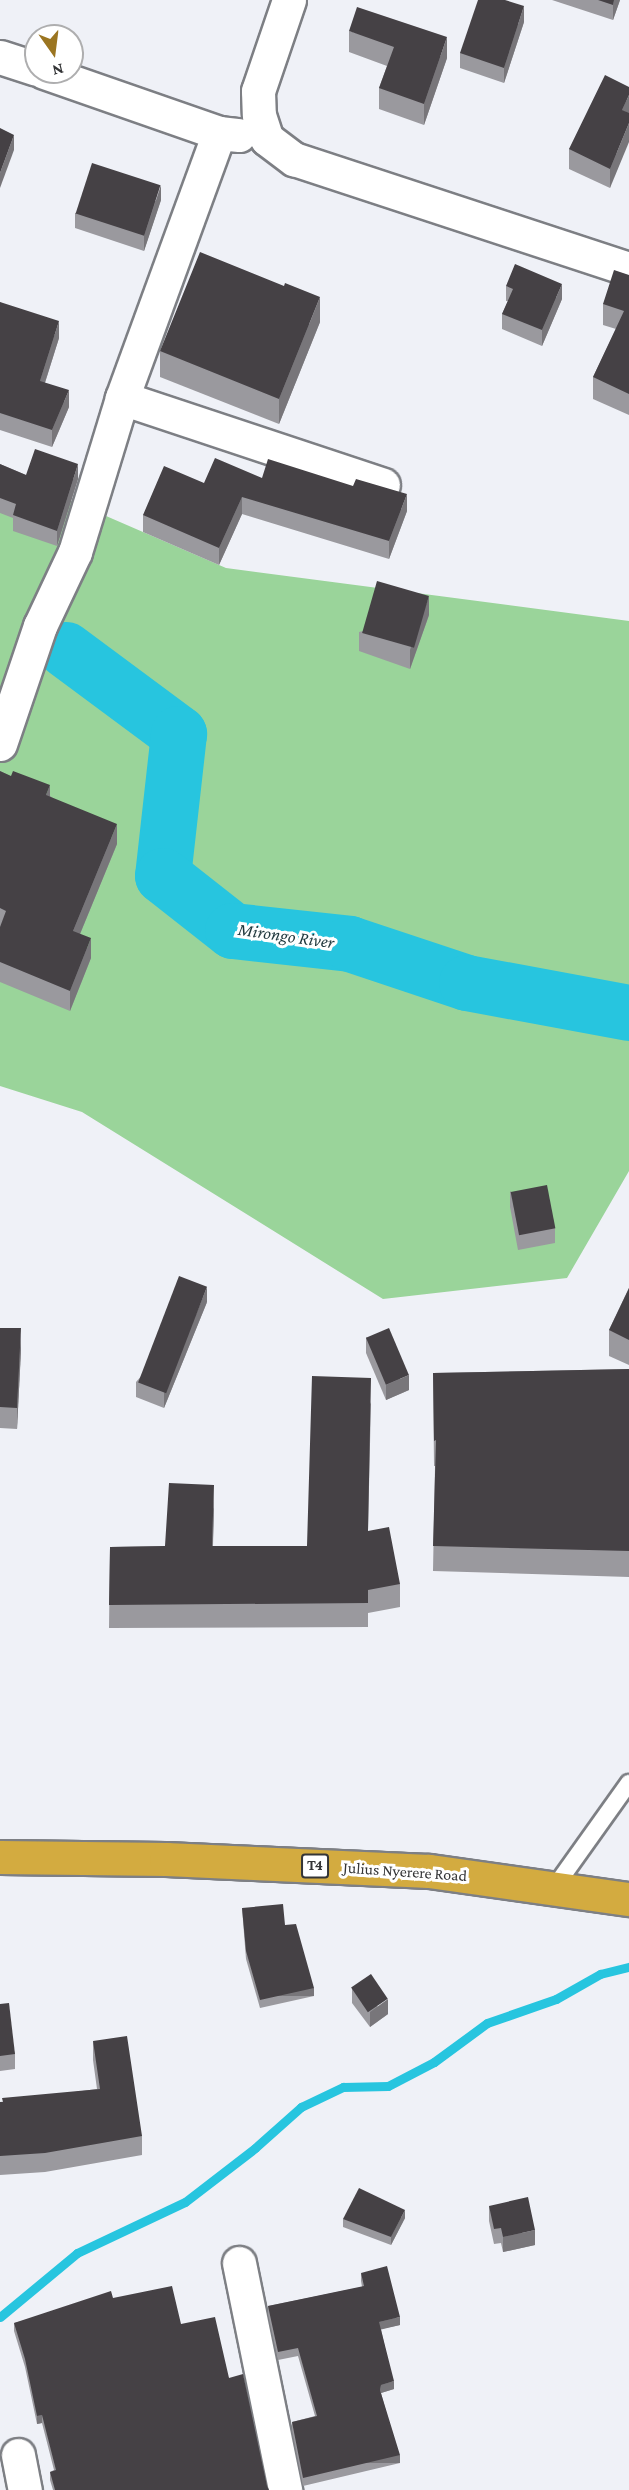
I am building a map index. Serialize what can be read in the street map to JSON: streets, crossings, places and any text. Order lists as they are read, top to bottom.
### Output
{
  "streets": {
    "highway": ["T4", "Julius Nyerere Road"]
  },
  "water": ["Mirongo River"],
  "north": "bottom"
}
